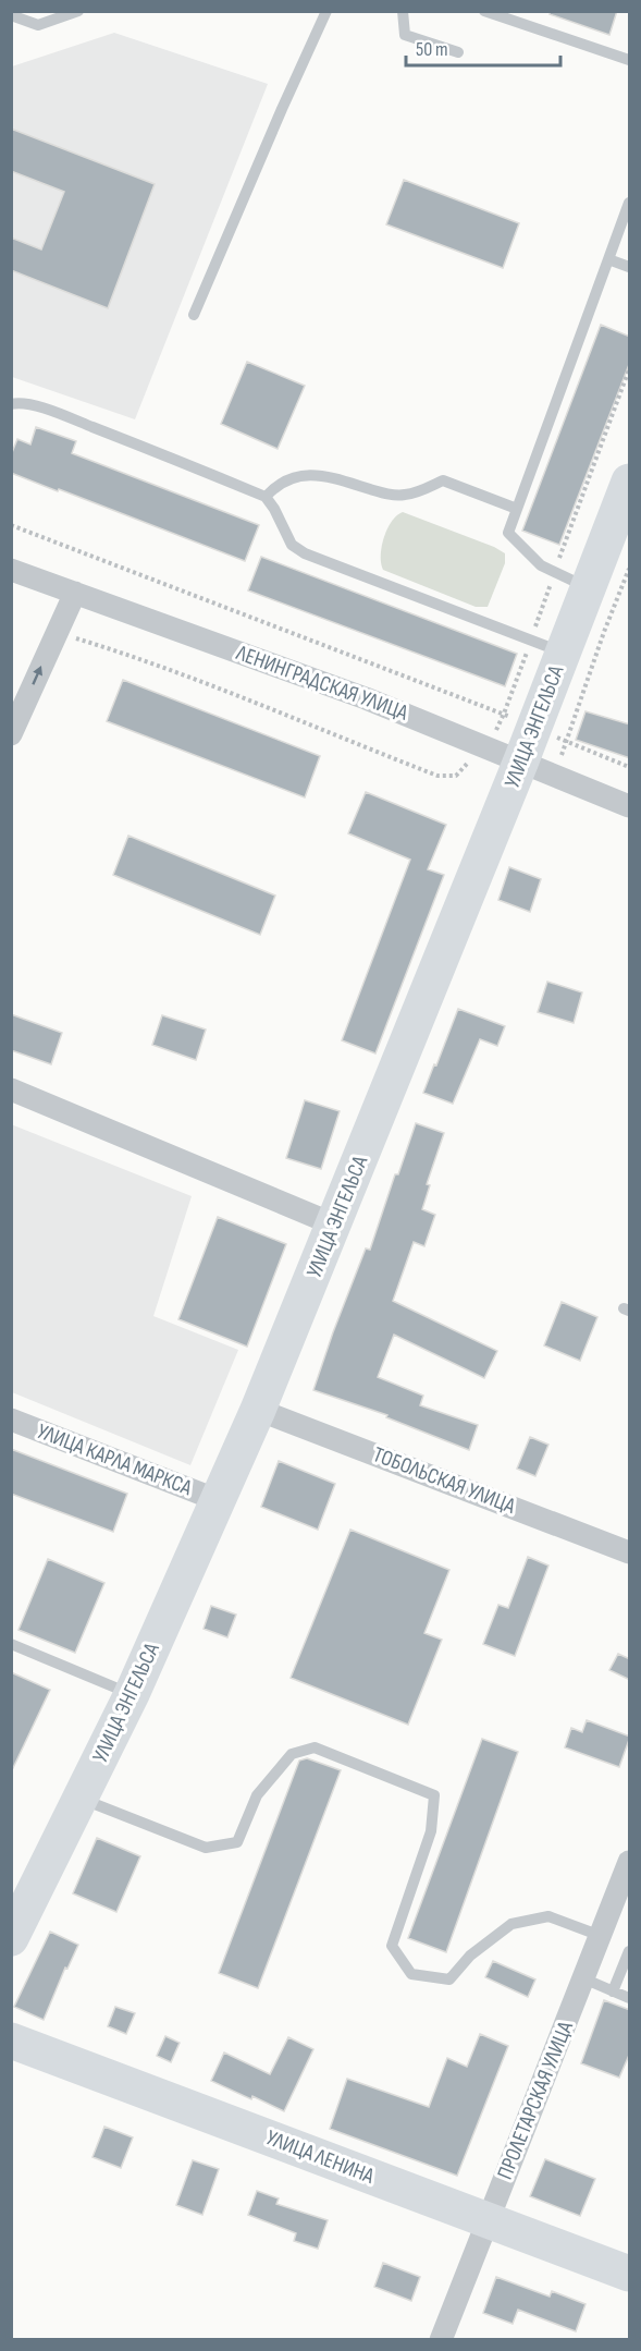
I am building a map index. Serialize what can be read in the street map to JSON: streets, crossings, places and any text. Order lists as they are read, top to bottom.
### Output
{
  "streets": {
    "main road": ["УЛИЦА ЭНГЕЛЬСА", "УЛИЦА ЛЕНИНА"],
    "street": [
      "ЛЕНИНГРАДСКАЯ УЛИЦА",
      "УЛИЦА КАРЛА МАРКСА",
      "ТОБОЛЬСКАЯ УЛИЦА",
      "ПРОЛЕТАРСКАЯ УЛИЦА"
    ]
  },
  "crossings": [
    ["ЛЕНИНГРАДСКАЯ УЛИЦА", "УЛИЦА ЭНГЕЛЬСА"],
    ["УЛИЦА ЭНГЕЛЬСА", "УЛИЦА КАРЛА МАРКСА"],
    ["УЛИЦА ЭНГЕЛЬСА", "ТОБОЛЬСКАЯ УЛИЦА"],
    ["ПРОЛЕТАРСКАЯ УЛИЦА", "УЛИЦА ЛЕНИНА"]
  ],
  "scale_bar": "50 m"
}
